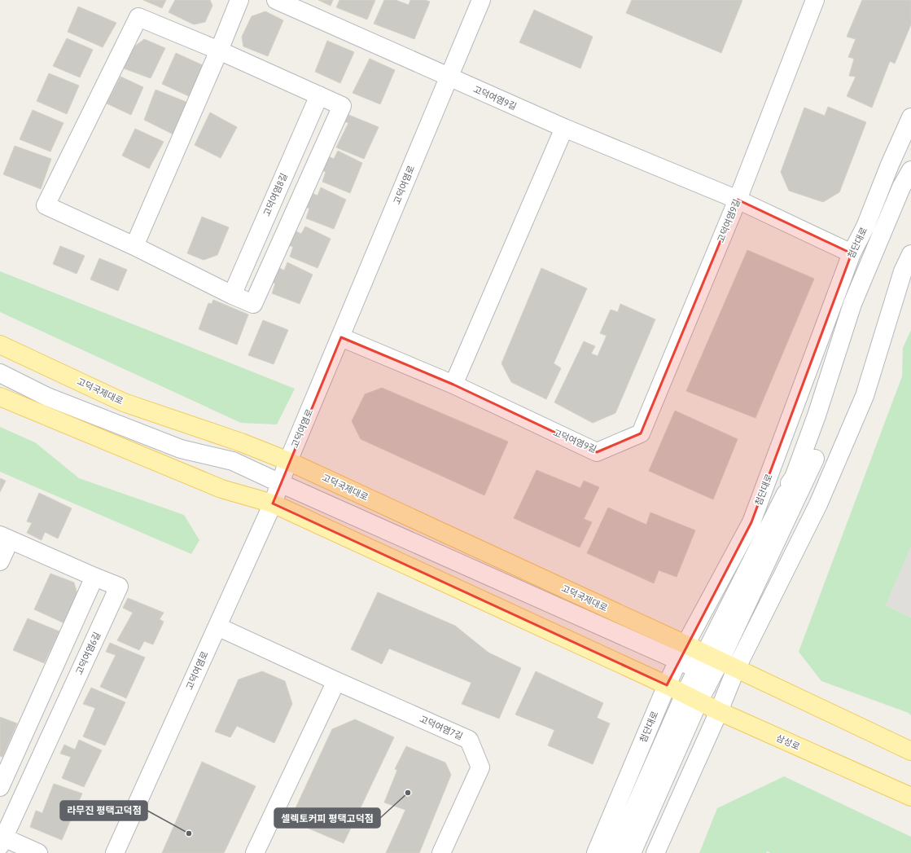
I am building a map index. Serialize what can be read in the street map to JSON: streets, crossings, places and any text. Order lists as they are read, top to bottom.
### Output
{
  "streets": {
    "main road": ["고덕국제대로", "삼성로"],
    "street": [
      "고덕여염9길",
      "고덕여염로",
      "고덕여염8길",
      "첨단대로",
      "고덕여염6길",
      "고덕여염7길"
    ]
  },
  "crossings": [
    ["고덕여염9길", "고덕여염로"],
    ["고덕여염9길", "첨단대로"],
    ["고덕여염로", "고덕국제대로"],
    ["고덕여염로", "고덕여염7길"],
    ["첨단대로", "고덕국제대로"],
    ["첨단대로", "삼성로"],
    ["고덕국제대로", "삼성로"]
  ],
  "places": ["셀렉토커피 평택고덕점", "라무진 평택고덕점"]
}
